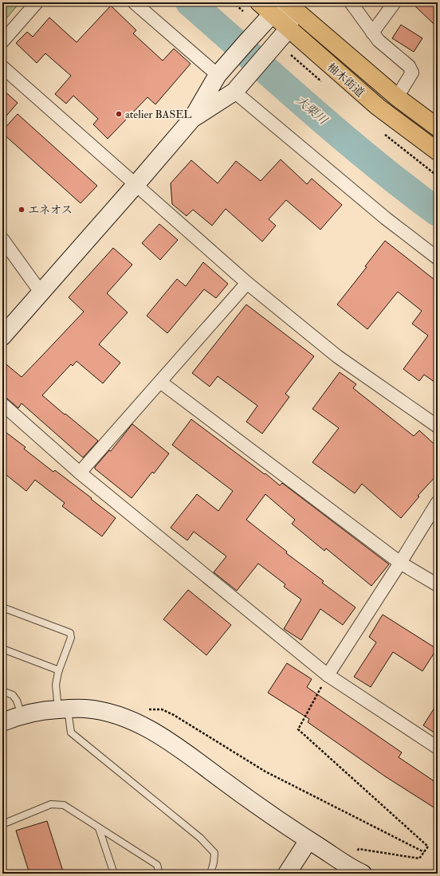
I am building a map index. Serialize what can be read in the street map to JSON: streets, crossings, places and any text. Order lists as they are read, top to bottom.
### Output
{
  "streets": {
    "main road": ["柚木街道"]
  },
  "water": ["大栗川"],
  "places": ["atelier BASEL", "エネオス"]
}
